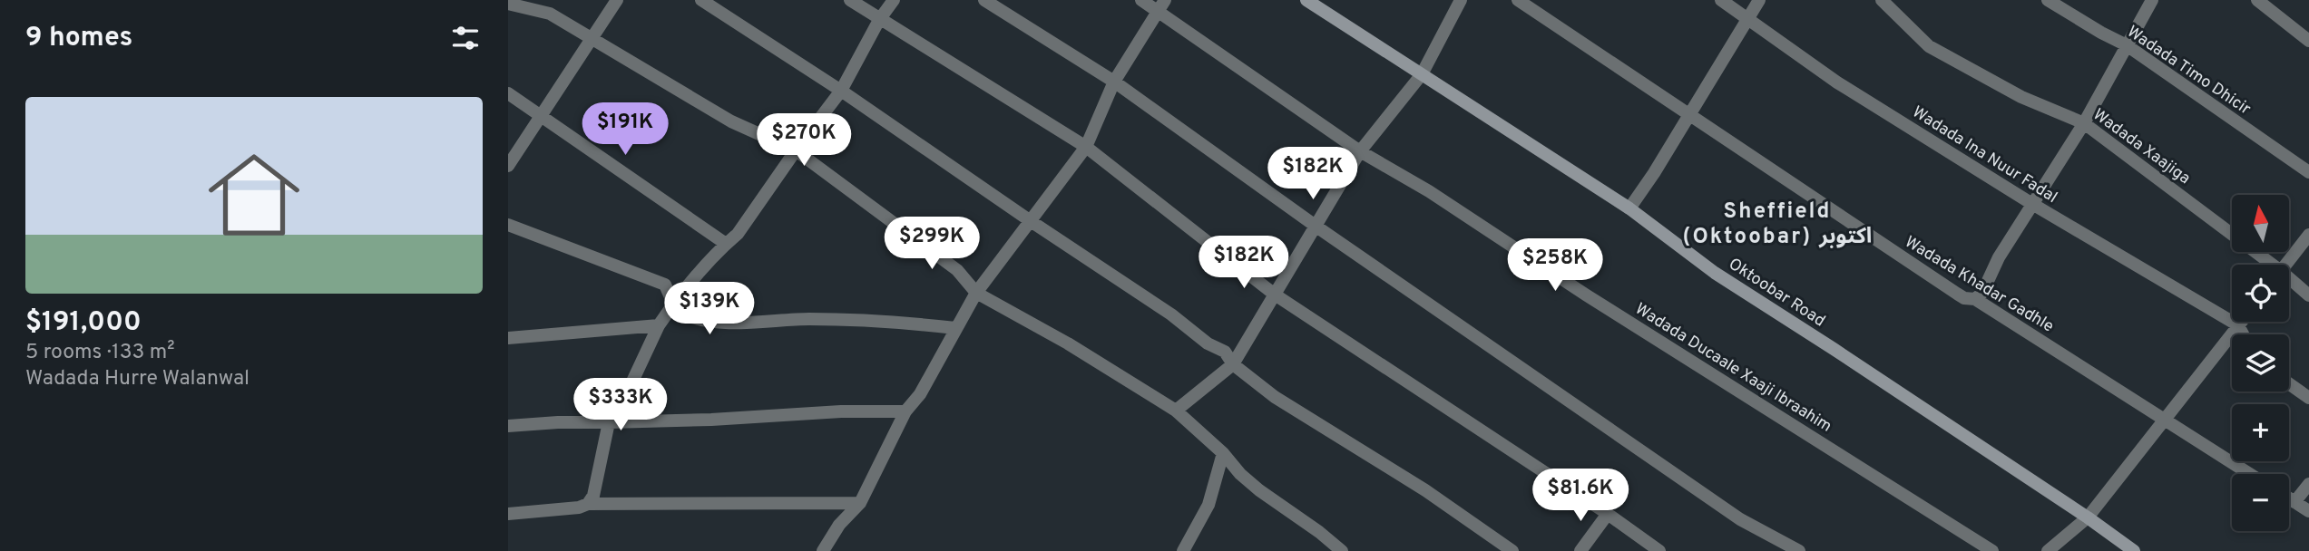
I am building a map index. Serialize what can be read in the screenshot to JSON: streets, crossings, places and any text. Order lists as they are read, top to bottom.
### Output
{
  "streets": {
    "street": [
      "Wadada Timo Dhicir",
      "Wadada Xaajiga",
      "Wadada Ina Nuur Fadal",
      "Wadada Khadar Gadhle",
      "Oktoobar Road",
      "Wadada Ducaale Xaaji Ibraahim"
    ]
  },
  "districts": ["Sheffield (Oktoobar) اكتوبر"],
  "north": "top",
  "page": {
    "heading": "9 homes",
    "list": [
      {
        "name": "$191,000",
        "note": "5 rooms · 133 m² · Wadada Hurre Walanwal"
      }
    ],
    "price": [
      "$191K",
      "$270K",
      "$182K",
      "$299K",
      "$182K",
      "$258K",
      "$139K",
      "$333K",
      "$81.6K"
    ],
    "map_buttons": ["+", "−"]
  }
}
